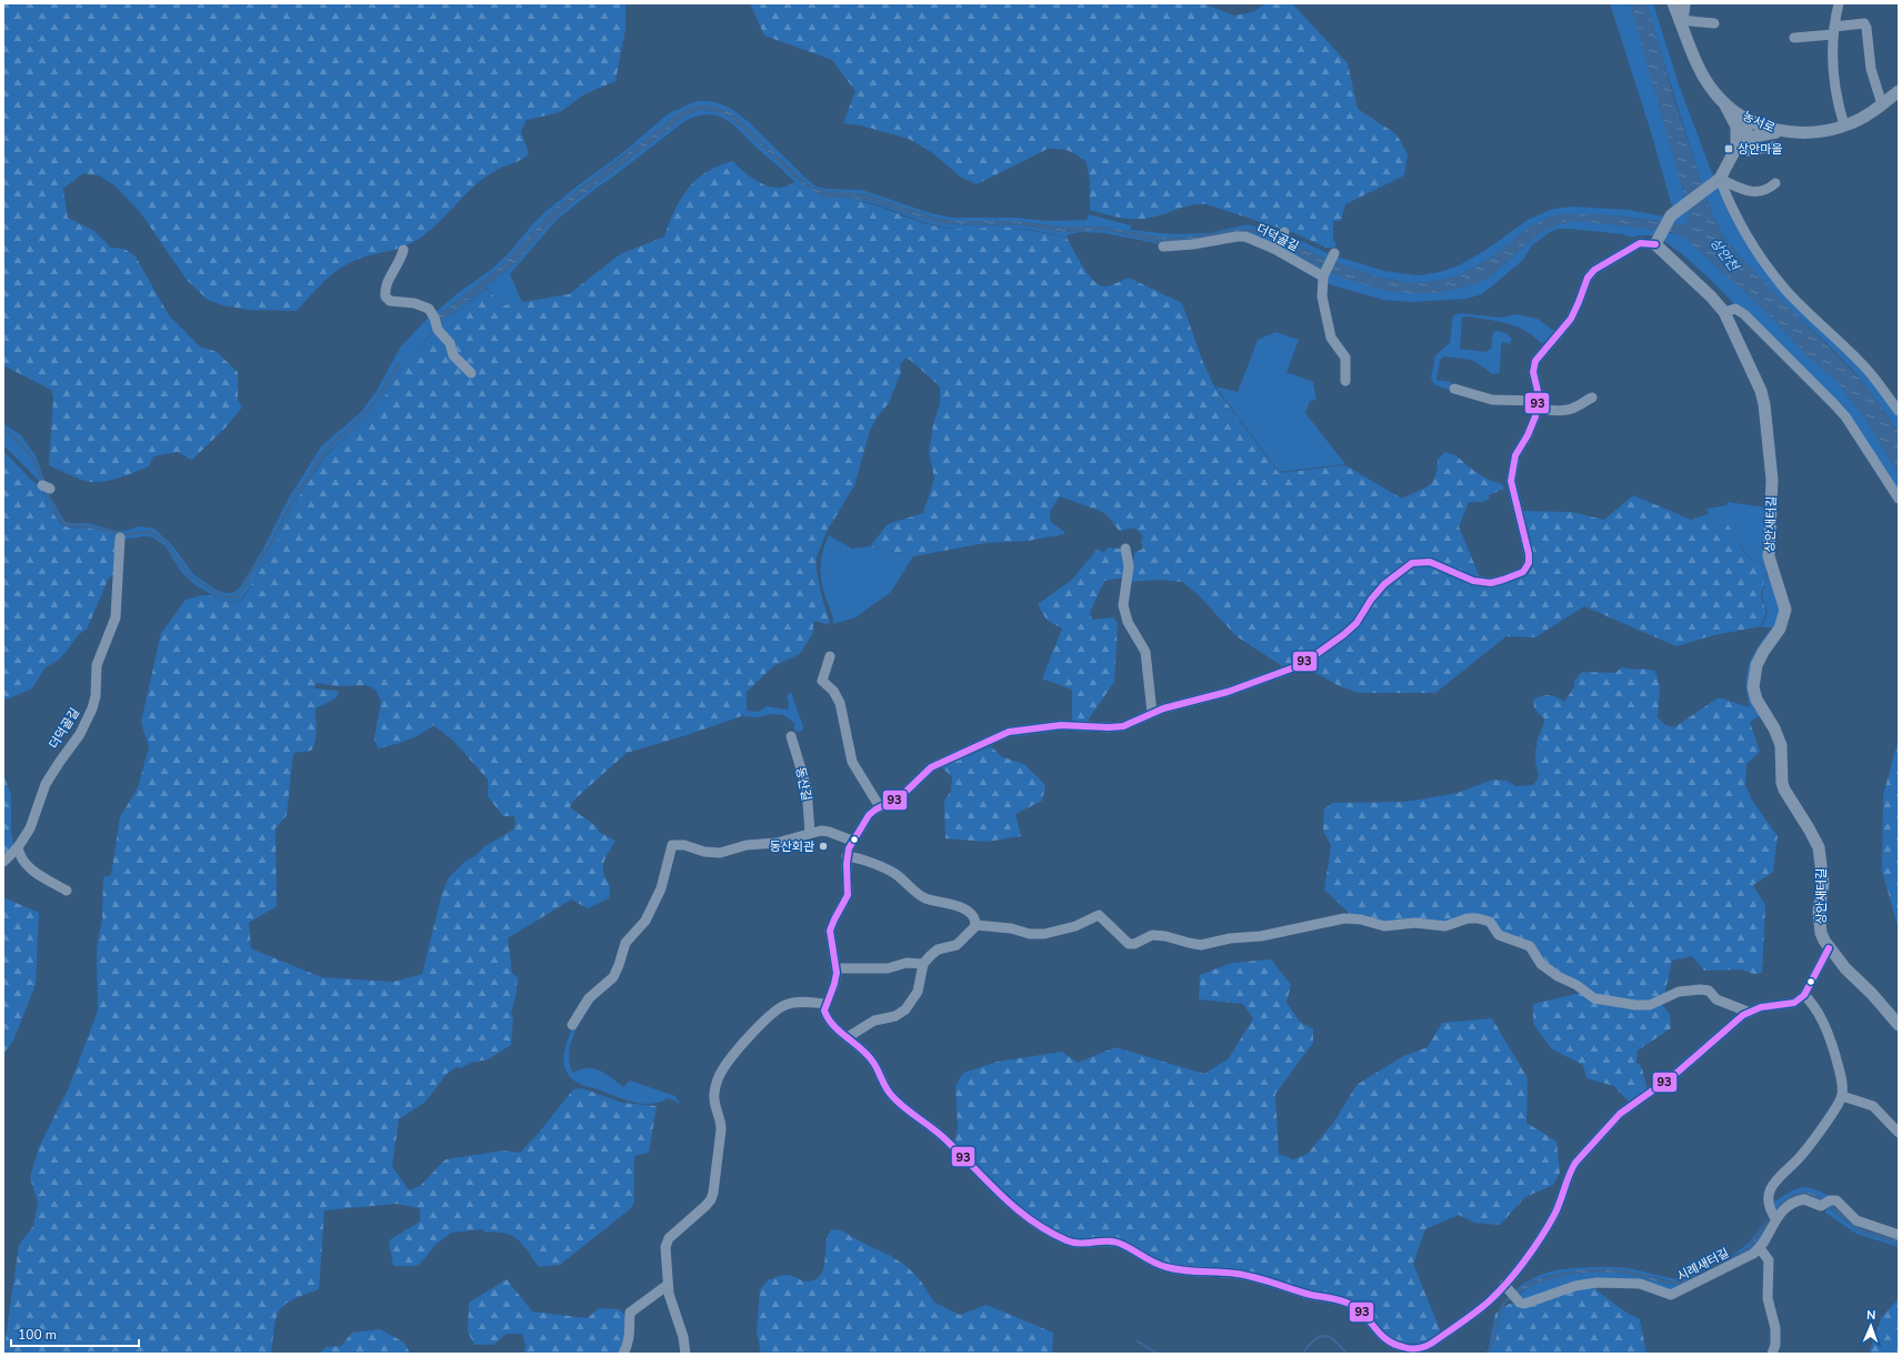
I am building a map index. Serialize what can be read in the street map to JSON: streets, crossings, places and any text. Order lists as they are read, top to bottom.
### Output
{
  "streets": {
    "street": [
      "농서로",
      "더덕골길",
      "상안새터길",
      "동산길",
      "시례새터길"
    ]
  },
  "water": ["상안천"],
  "places": {
    "transit": ["상안마을"],
    "other": ["동산회관"]
  },
  "lines": ["transit line 93"],
  "scale_bar": "100 m",
  "north": "top"
}
